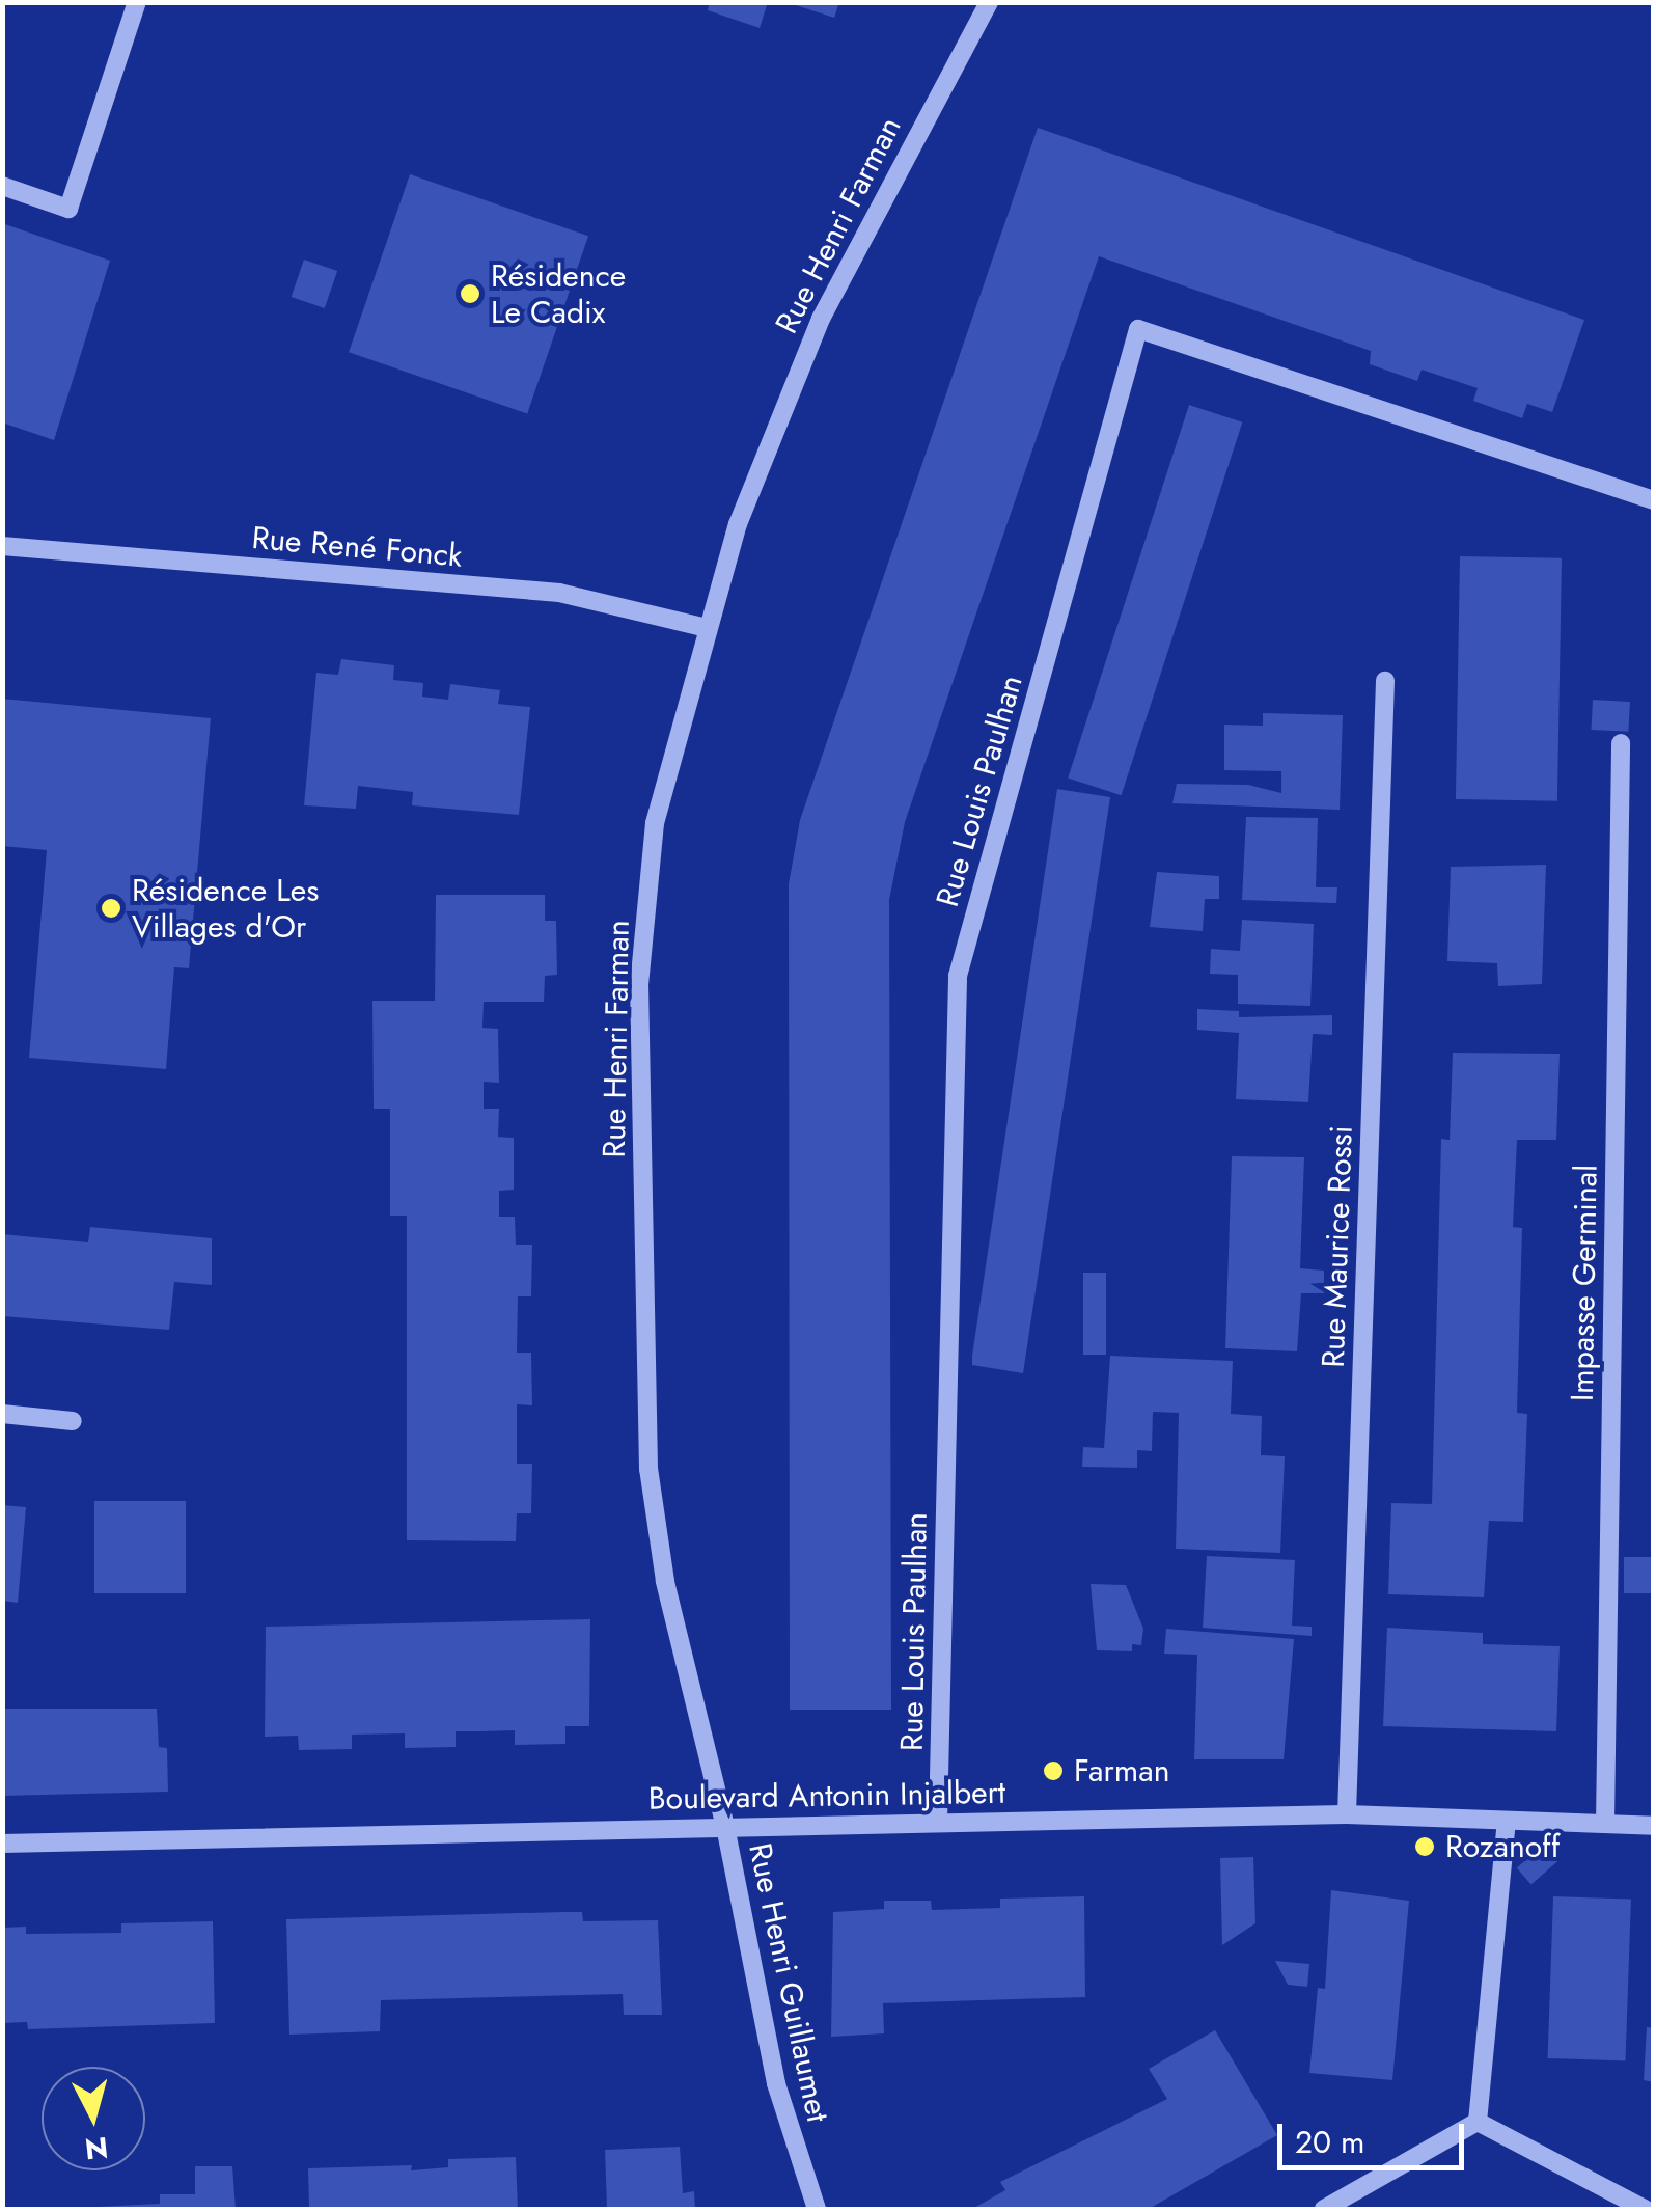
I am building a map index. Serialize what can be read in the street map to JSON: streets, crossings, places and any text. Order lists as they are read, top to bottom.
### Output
{
  "streets": {
    "street": [
      "Rue Henri Farman",
      "Rue René Fonck",
      "Rue Louis Paulhan",
      "Rue Maurice Rossi",
      "Impasse Germinal",
      "Boulevard Antonin Injalbert",
      "Rue Henri Guillaumet"
    ]
  },
  "crossings": [
    ["Rue Henri Farman", "Rue René Fonck"],
    ["Rue Henri Farman", "Boulevard Antonin Injalbert"],
    ["Rue Henri Farman", "Rue Henri Guillaumet"],
    ["Rue Louis Paulhan", "Boulevard Antonin Injalbert"],
    ["Rue Maurice Rossi", "Boulevard Antonin Injalbert"],
    ["Impasse Germinal", "Boulevard Antonin Injalbert"],
    ["Boulevard Antonin Injalbert", "Rue Henri Guillaumet"]
  ],
  "places": [
    "Résidence Le Cadix",
    "Résidence Les Villages d'Or",
    "Farman",
    "Rozanoff"
  ],
  "scale_bar": "20 m",
  "north": "bottom"
}
